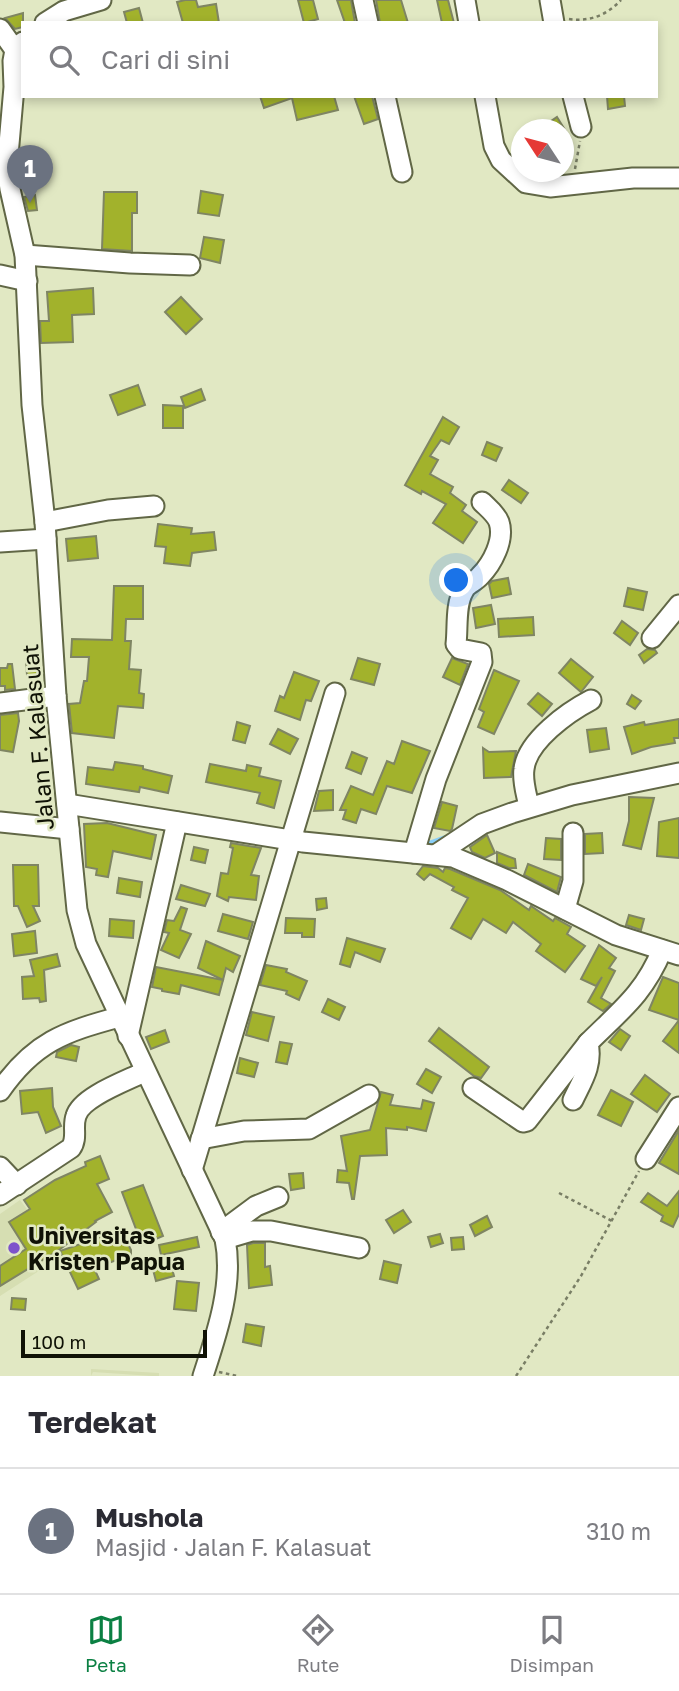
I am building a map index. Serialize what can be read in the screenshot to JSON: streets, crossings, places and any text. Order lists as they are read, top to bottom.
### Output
{
  "streets": {
    "street": ["Jalan F. Kalasuat"]
  },
  "places": ["Universitas Kristen Papua"],
  "scale_bar": "100 m",
  "north": "top left",
  "page": {
    "search": "Cari di sini",
    "pins": "1",
    "scale": "100 m",
    "heading": "Terdekat",
    "list": [
      {
        "mark": "1",
        "name": "Mushola",
        "note": "Masjid · Jalan F. Kalasuat",
        "value": "310 m"
      }
    ],
    "nav": ["Peta", "Rute", "Disimpan"]
  }
}
